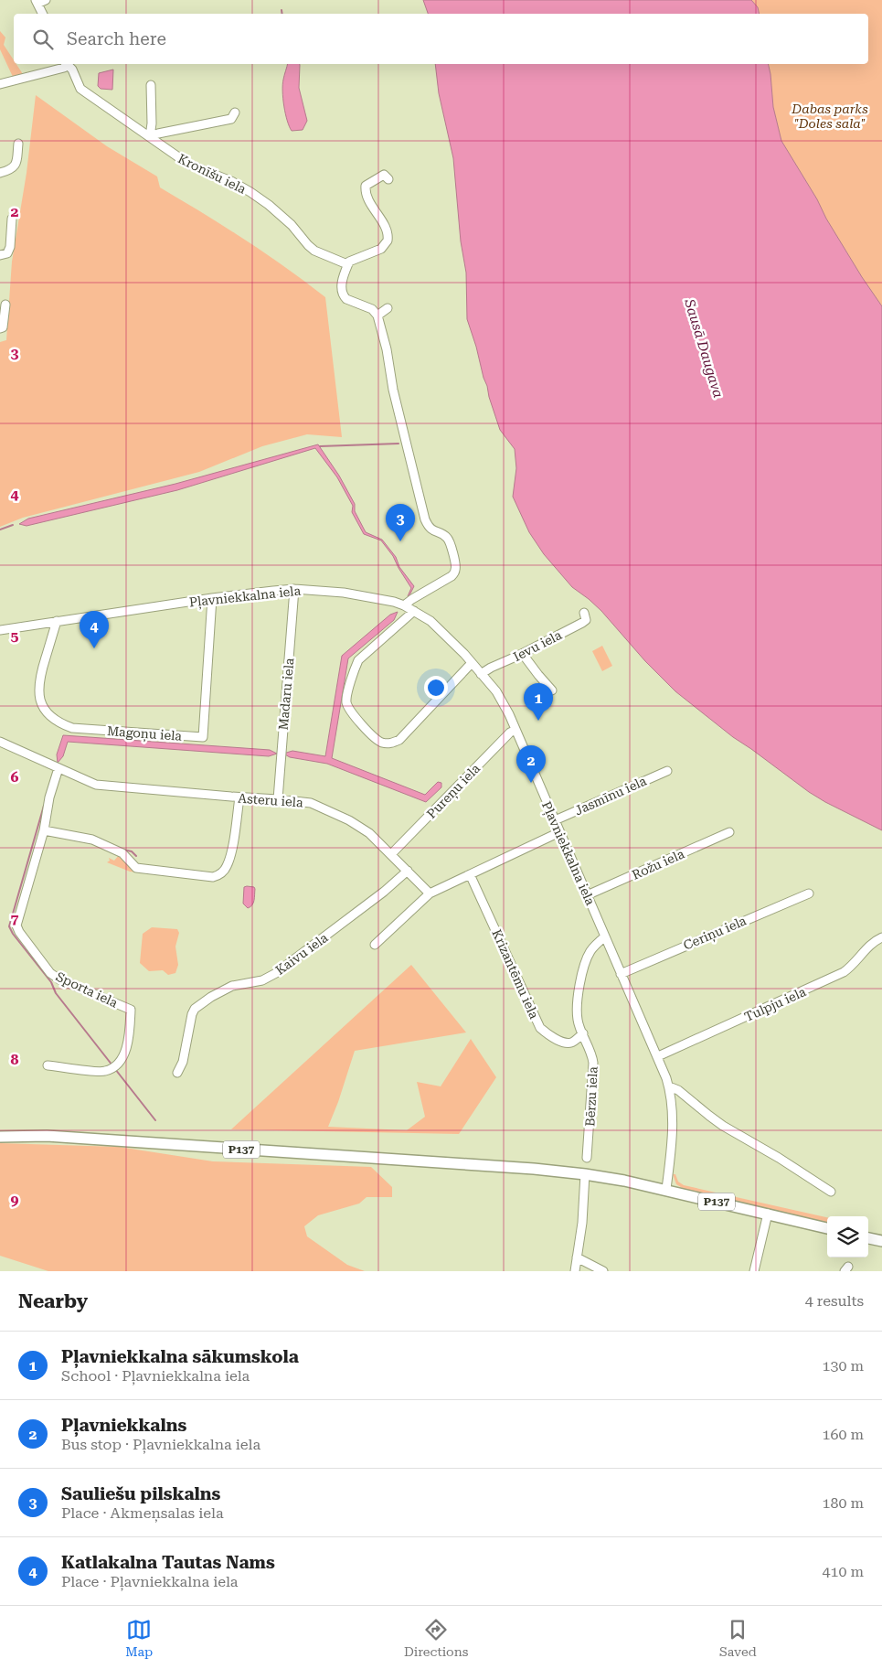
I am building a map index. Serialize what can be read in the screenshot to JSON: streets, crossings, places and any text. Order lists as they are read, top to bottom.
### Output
{
  "streets": {
    "main road": ["P137"],
    "street": [
      "Kronīšu iela",
      "Pļavniekkalna iela",
      "Ievu iela",
      "Madaru iela",
      "Magoņu iela",
      "Pureņu iela",
      "Jasmīnu iela",
      "Asteru iela",
      "Rožu iela",
      "Ceriņu iela",
      "Kaivu iela",
      "Krizantēmu iela",
      "Sporta iela",
      "Tulpju iela",
      "Bērzu iela"
    ]
  },
  "crossings": [
    ["Pļavniekkalna iela", "Ievu iela"],
    ["Pļavniekkalna iela", "Madaru iela"],
    ["Pļavniekkalna iela", "Magoņu iela"],
    ["Pļavniekkalna iela", "Pureņu iela"],
    ["Pļavniekkalna iela", "Jasmīnu iela"],
    ["Pļavniekkalna iela", "Rožu iela"],
    ["Pļavniekkalna iela", "Ceriņu iela"],
    ["Pļavniekkalna iela", "Tulpju iela"],
    ["Pļavniekkalna iela", "Bērzu iela"],
    ["Pļavniekkalna iela", "P137"],
    ["Madaru iela", "Asteru iela"],
    ["Pureņu iela", "Asteru iela"],
    ["Asteru iela", "Kaivu iela"],
    ["Asteru iela", "Sporta iela"],
    ["Krizantēmu iela", "Bērzu iela"]
  ],
  "water": ["Sausā Daugava"],
  "parks": ["Dabas parks \"Doles sala\""],
  "page": {
    "search": "Search here",
    "pins": [
      "3",
      "4",
      "1",
      "2"
    ],
    "heading": ["Nearby", "4 results"],
    "list": [
      {
        "mark": "1",
        "name": "Pļavniekkalna sākumskola",
        "note": "School · Pļavniekkalna iela",
        "value": "130 m"
      },
      {
        "mark": "2",
        "name": "Pļavniekkalns",
        "note": "Bus stop · Pļavniekkalna iela",
        "value": "160 m"
      },
      {
        "mark": "3",
        "name": "Sauliešu pilskalns",
        "note": "Place · Akmeņsalas iela",
        "value": "180 m"
      },
      {
        "mark": "4",
        "name": "Katlakalna Tautas Nams",
        "note": "Place · Pļavniekkalna iela",
        "value": "410 m"
      }
    ],
    "nav": ["Map", "Directions", "Saved"]
  },
  "grid": {
    "rows": [
      "2",
      "3",
      "4",
      "5",
      "6",
      "7",
      "8",
      "9"
    ]
  }
}
